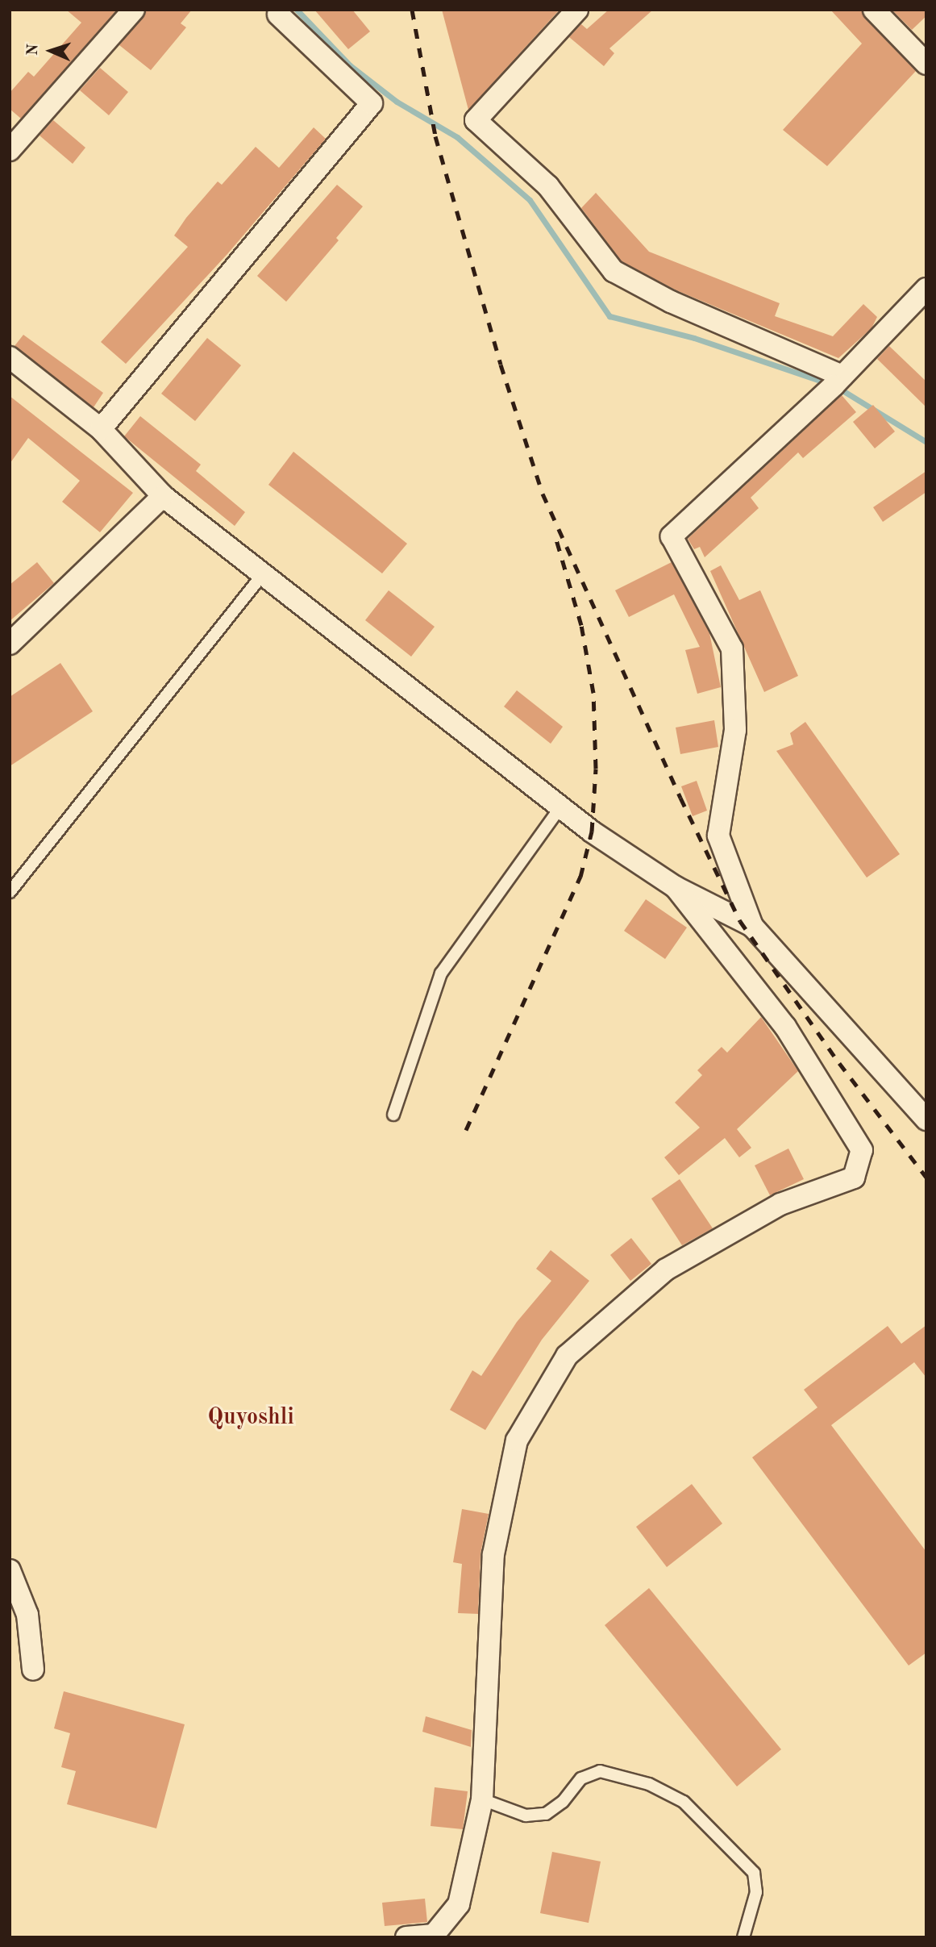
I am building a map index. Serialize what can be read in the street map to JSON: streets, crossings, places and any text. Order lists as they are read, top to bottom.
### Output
{
  "districts": ["Quyoshli"],
  "north": "left"
}
